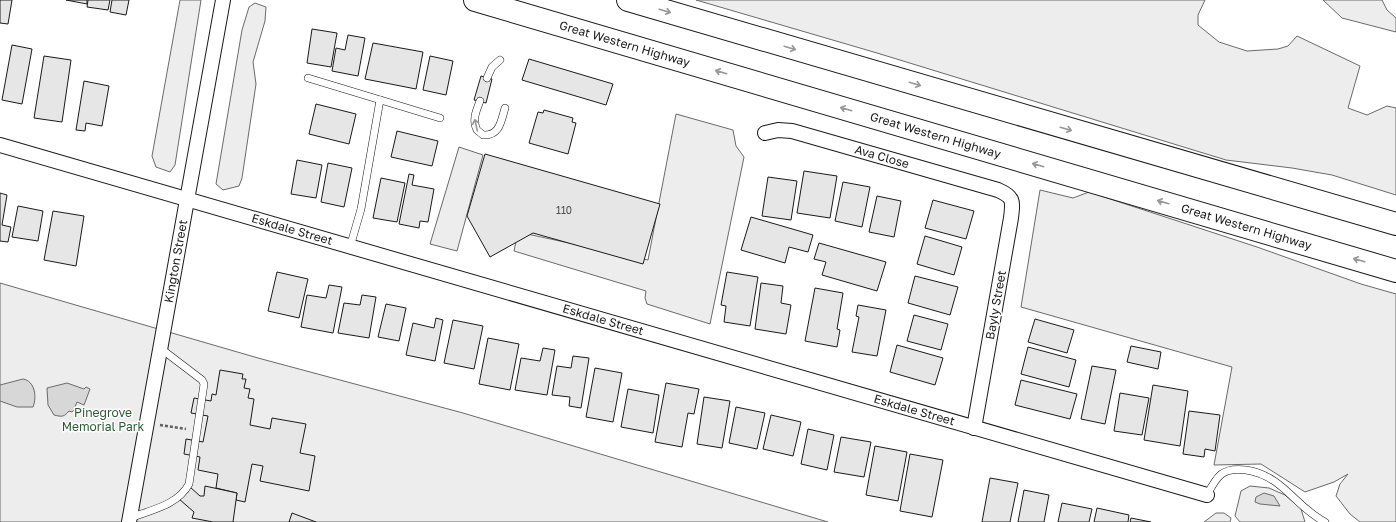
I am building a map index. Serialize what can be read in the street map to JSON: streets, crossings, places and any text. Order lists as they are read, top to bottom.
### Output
{
  "streets": {
    "highway": ["Great Western Highway"],
    "street": [
      "Ava Close",
      "Eskdale Street",
      "Kington Street",
      "Bayly Street"
    ]
  },
  "crossings": [
    ["Ava Close", "Bayly Street"],
    ["Eskdale Street", "Kington Street"],
    ["Eskdale Street", "Bayly Street"]
  ],
  "parks": ["Pinegrove Memorial Park"],
  "house_numbers": ["110"]
}
